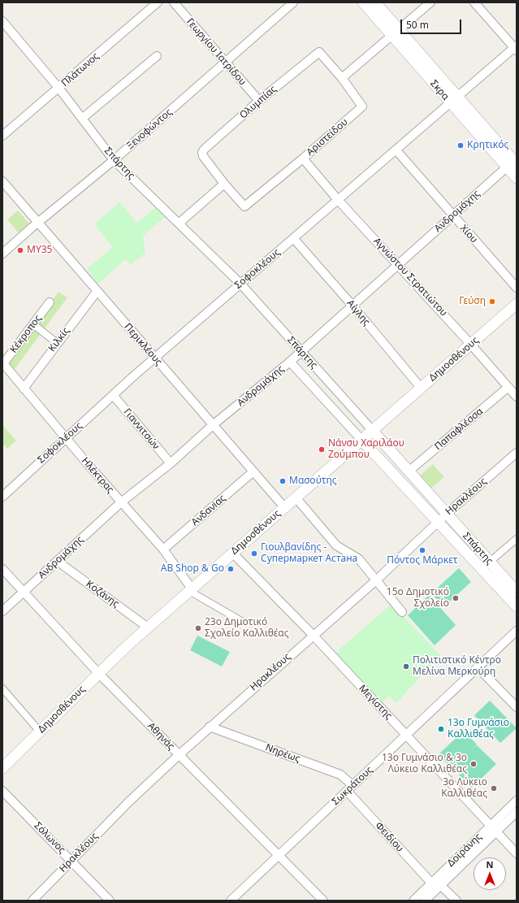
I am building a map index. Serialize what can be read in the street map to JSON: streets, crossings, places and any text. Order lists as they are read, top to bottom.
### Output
{
  "streets": {
    "street": [
      "Γεωργίου Ιατρίδου",
      "Πλάτωνος",
      "Σκρα",
      "Ολυμπίας",
      "Ξενοφώντος",
      "Αριστείδου",
      "Σπάρτης",
      "Ανδρομάχης",
      "Χίου",
      "Σοφοκλέους",
      "Αγνώστου Στρατιώτου",
      "Αίγλης",
      "Κέκροπος",
      "Κιλκίς",
      "Περικλέους",
      "Δημοσθένους",
      "Γιαννιτσών",
      "Παπαφλέσσα",
      "Ηλέκτρας",
      "Ηρακλέους",
      "Ανδανiας",
      "Κοζάνης",
      "Μεγίστης",
      "Αθηνάς",
      "Νηρέως",
      "Σωκράτους",
      "Φειδίου",
      "Σόλωνος",
      "Δοϊράνης"
    ]
  },
  "crossings": [
    ["Γεωργίου Ιατρίδου", "Ολυμπίας"],
    ["Γεωργίου Ιατρίδου", "Ξενοφώντος"],
    ["Πλάτωνος", "Σπάρτης"],
    ["Σκρα", "Ανδρομάχης"],
    ["Σκρα", "Σοφοκλέους"],
    ["Ολυμπίας", "Αριστείδου"],
    ["Ξενοφώντος", "Σπάρτης"],
    ["Ξενοφώντος", "Περικλέους"],
    ["Αριστείδου", "Αγνώστου Στρατιώτου"],
    ["Σπάρτης", "Ανδρομάχης"],
    ["Σπάρτης", "Σοφοκλέους"],
    ["Σπάρτης", "Δημοσθένους"],
    ["Σπάρτης", "Παπαφλέσσα"],
    ["Σπάρτης", "Ηρακλέους"],
    ["Ανδρομάχης", "Χίου"],
    ["Ανδρομάχης", "Αγνώστου Στρατιώτου"],
    ["Ανδρομάχης", "Αίγλης"],
    ["Ανδρομάχης", "Περικλέους"],
    ["Ανδρομάχης", "Γιαννιτσών"],
    ["Ανδρομάχης", "Ηλέκτρας"],
    ["Ανδρομάχης", "Κοζάνης"],
    ["Ανδρομάχης", "Αθηνάς"],
    ["Χίου", "Σοφοκλέους"],
    ["Σοφοκλέους", "Αγνώστου Στρατιώτου"],
    ["Σοφοκλέους", "Αίγλης"],
    ["Σοφοκλέους", "Περικλέους"],
    ["Σοφοκλέους", "Γιαννιτσών"],
    ["Σοφοκλέους", "Ηλέκτρας"],
    ["Αγνώστου Στρατιώτου", "Δημοσθένους"],
    ["Αγνώστου Στρατιώτου", "Παπαφλέσσα"],
    ["Αίγλης", "Δημοσθένους"],
    ["Κέκροπος", "Ηλέκτρας"],
    ["Κιλκίς", "Περικλέους"],
    ["Κιλκίς", "Ηλέκτρας"],
    ["Περικλέους", "Δημοσθένους"],
    ["Περικλέους", "Ανδανiας"],
    ["Δημοσθένους", "Ηλέκτρας"],
    ["Δημοσθένους", "Κοζάνης"],
    ["Δημοσθένους", "Μεγίστης"],
    ["Δημοσθένους", "Αθηνάς"],
    ["Ηλέκτρας", "Ανδανiας"],
    ["Ηρακλέους", "Μεγίστης"],
    ["Ηρακλέους", "Αθηνάς"],
    ["Ηρακλέους", "Νηρέως"],
    ["Ηρακλέους", "Σόλωνος"],
    ["Μεγίστης", "Σωκράτους"],
    ["Μεγίστης", "Δοϊράνης"],
    ["Αθηνάς", "Σωκράτους"],
    ["Νηρέως", "Σωκράτους"],
    ["Νηρέως", "Φειδίου"],
    ["Σωκράτους", "Φειδίου"],
    ["Φειδίου", "Δοϊράνης"]
  ],
  "places": [
    "Κρητικός",
    "MY35",
    "Γεύση",
    "Νάνσυ Χαριλάου Ζούμπου",
    "Μασούτης",
    "Πόντος Μάρκετ",
    "Γιουλβανίδης - Супермаркет Астана",
    "AB Shop & Go",
    "15ο Δημοτικό Σχολείο",
    "23ο Δημοτικό Σχολείο Καλλιθέας",
    "Πολιτιστικό Κέντρο Μελίνα Μερκούρη",
    "13ο Γυμνάσιο Καλλιθέας",
    "13ο Γυμνάσιο & 3ο Λύκειο Καλλιθέας",
    "3ο Λύκειο Καλλιθέας"
  ],
  "scale_bar": "50 m",
  "north": "top"
}
